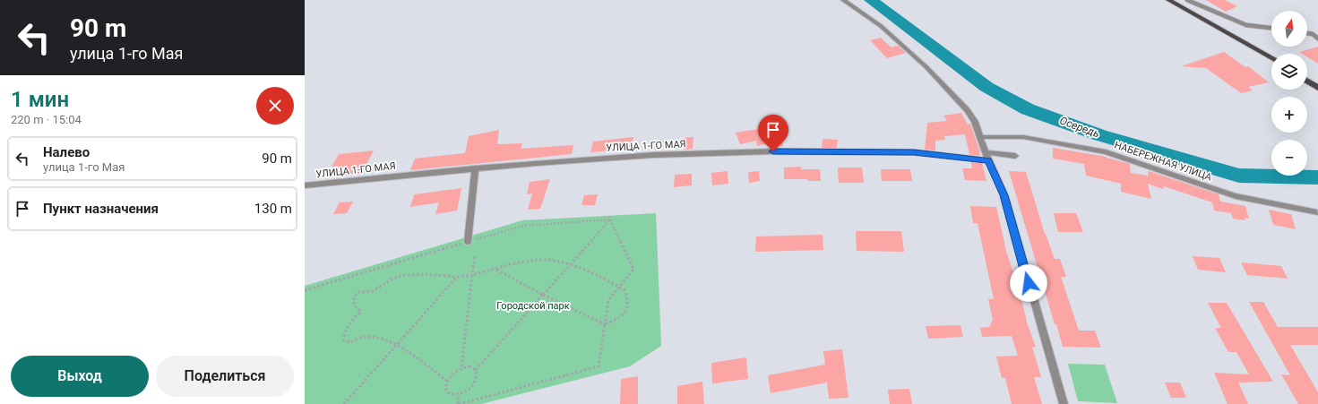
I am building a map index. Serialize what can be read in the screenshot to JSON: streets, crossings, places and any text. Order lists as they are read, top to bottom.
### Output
{
  "streets": {
    "street": ["УЛИЦА 1-ГО МАЯ", "НАБЕРЕЖНАЯ УЛИЦА"]
  },
  "water": ["Осередь"],
  "parks": ["Городской парк"],
  "north": "top",
  "page": {
    "turn": ["90 m", "улица 1-го Мая"],
    "map_buttons": ["+", "−"],
    "heading": ["1 мин", "220 m · 15:04"],
    "list": [
      {
        "name": "Налево",
        "note": "улица 1-го Мая",
        "value": "90 m"
      },
      {
        "name": "Пункт назначения",
        "value": "130 m"
      }
    ],
    "buttons": ["Выход", "Поделиться"]
  }
}
